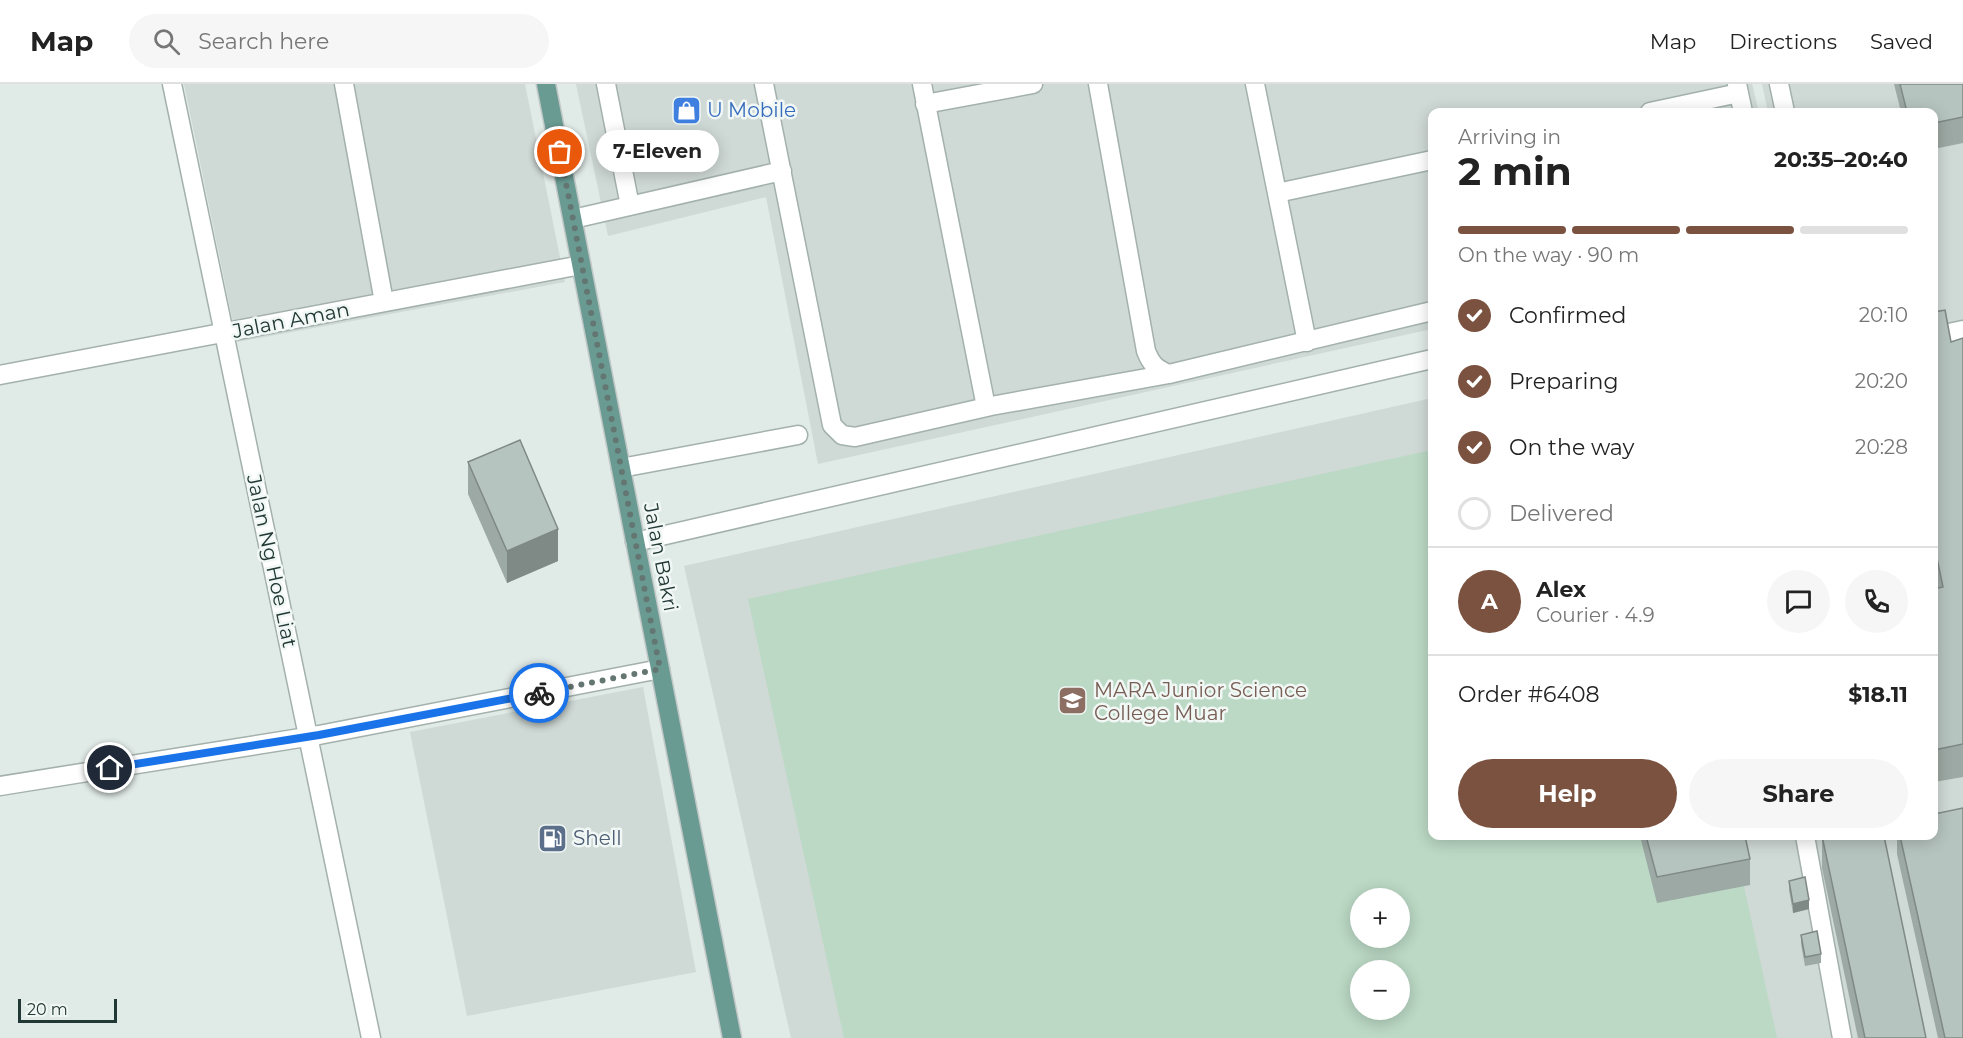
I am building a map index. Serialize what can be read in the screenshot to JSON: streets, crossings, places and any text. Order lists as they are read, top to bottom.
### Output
{
  "streets": {
    "main road": ["Jalan Bakri"],
    "street": ["Jalan Aman", "Jalan Ng Hoe Liat"]
  },
  "crossings": [
    ["Jalan Aman", "Jalan Bakri"],
    ["Jalan Aman", "Jalan Ng Hoe Liat"]
  ],
  "places": {
    "shop": ["U Mobile"],
    "other": ["7-Eleven"],
    "school or university": ["MARA Junior Science College Muar"],
    "fuel station": ["Shell"]
  },
  "scale_bar": "20 m",
  "page": {
    "header": "Map",
    "search": "Search here",
    "nav": ["Map", "Directions", "Saved"],
    "heading": ["2 min", "Arriving in", "20:35–20:40"],
    "panel": [
      "Alex",
      "Courier · 4.9",
      "Order #6408",
      "$18.11"
    ],
    "bubble": "7-Eleven",
    "bar": "On the way · 90 m",
    "list": [
      ["Confirmed", "20:10"],
      ["Preparing", "20:20"],
      ["On the way", "20:28"],
      "Delivered"
    ],
    "round": "A",
    "buttons": ["Help", "Share"],
    "map_buttons": ["+", "−"],
    "scale": "20 m"
  }
}
